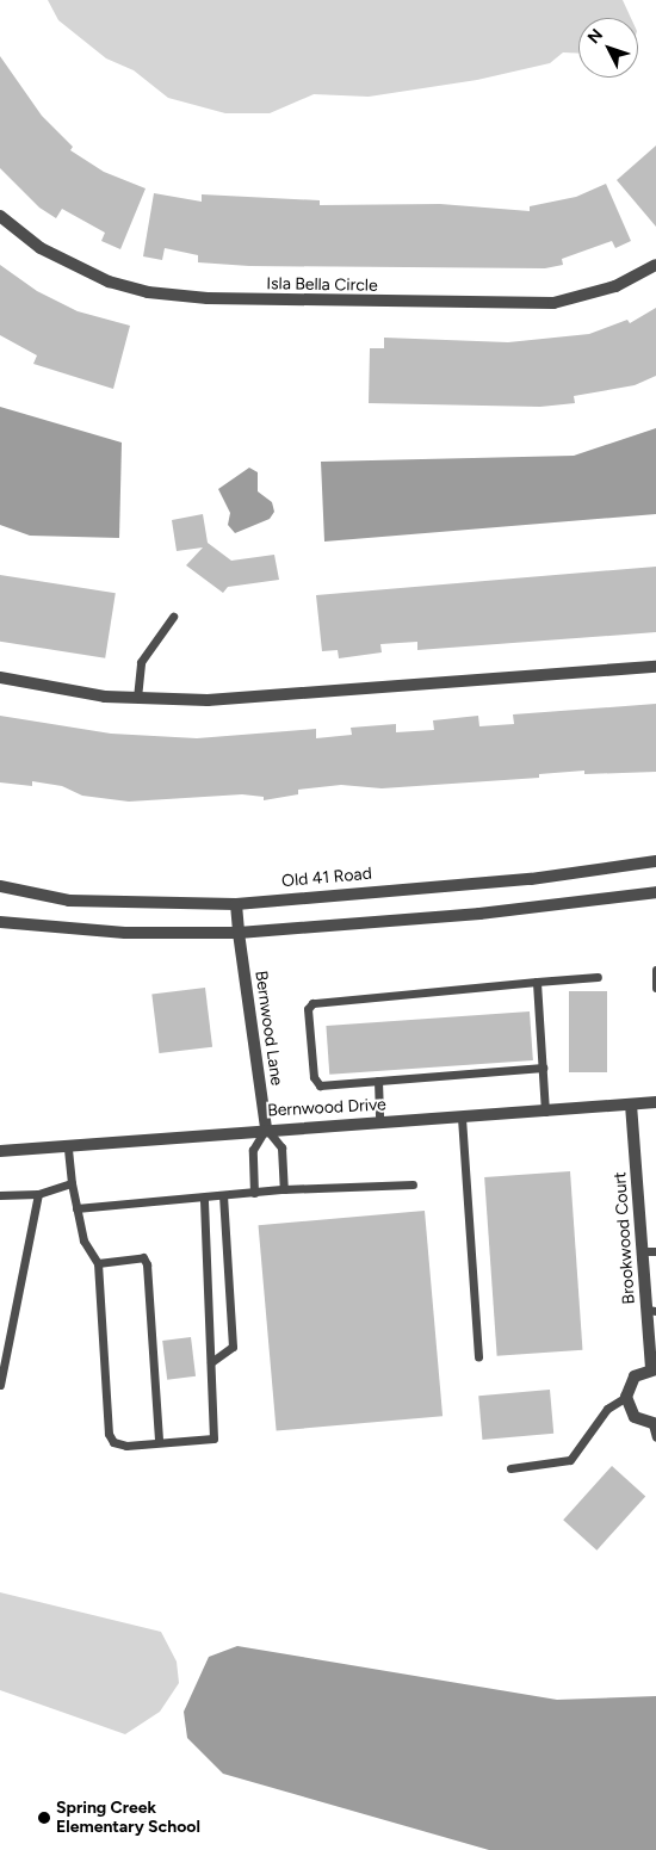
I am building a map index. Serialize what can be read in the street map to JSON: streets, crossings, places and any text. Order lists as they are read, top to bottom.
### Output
{
  "streets": {
    "street": [
      "Isla Bella Circle",
      "Old 41 Road",
      "Bernwood Lane",
      "Bernwood Drive",
      "Brookwood Court"
    ]
  },
  "crossings": [
    ["Old 41 Road", "Bernwood Lane"],
    ["Bernwood Lane", "Bernwood Drive"],
    ["Bernwood Drive", "Brookwood Court"]
  ],
  "places": ["Spring Creek Elementary School"],
  "north": "top left"
}
